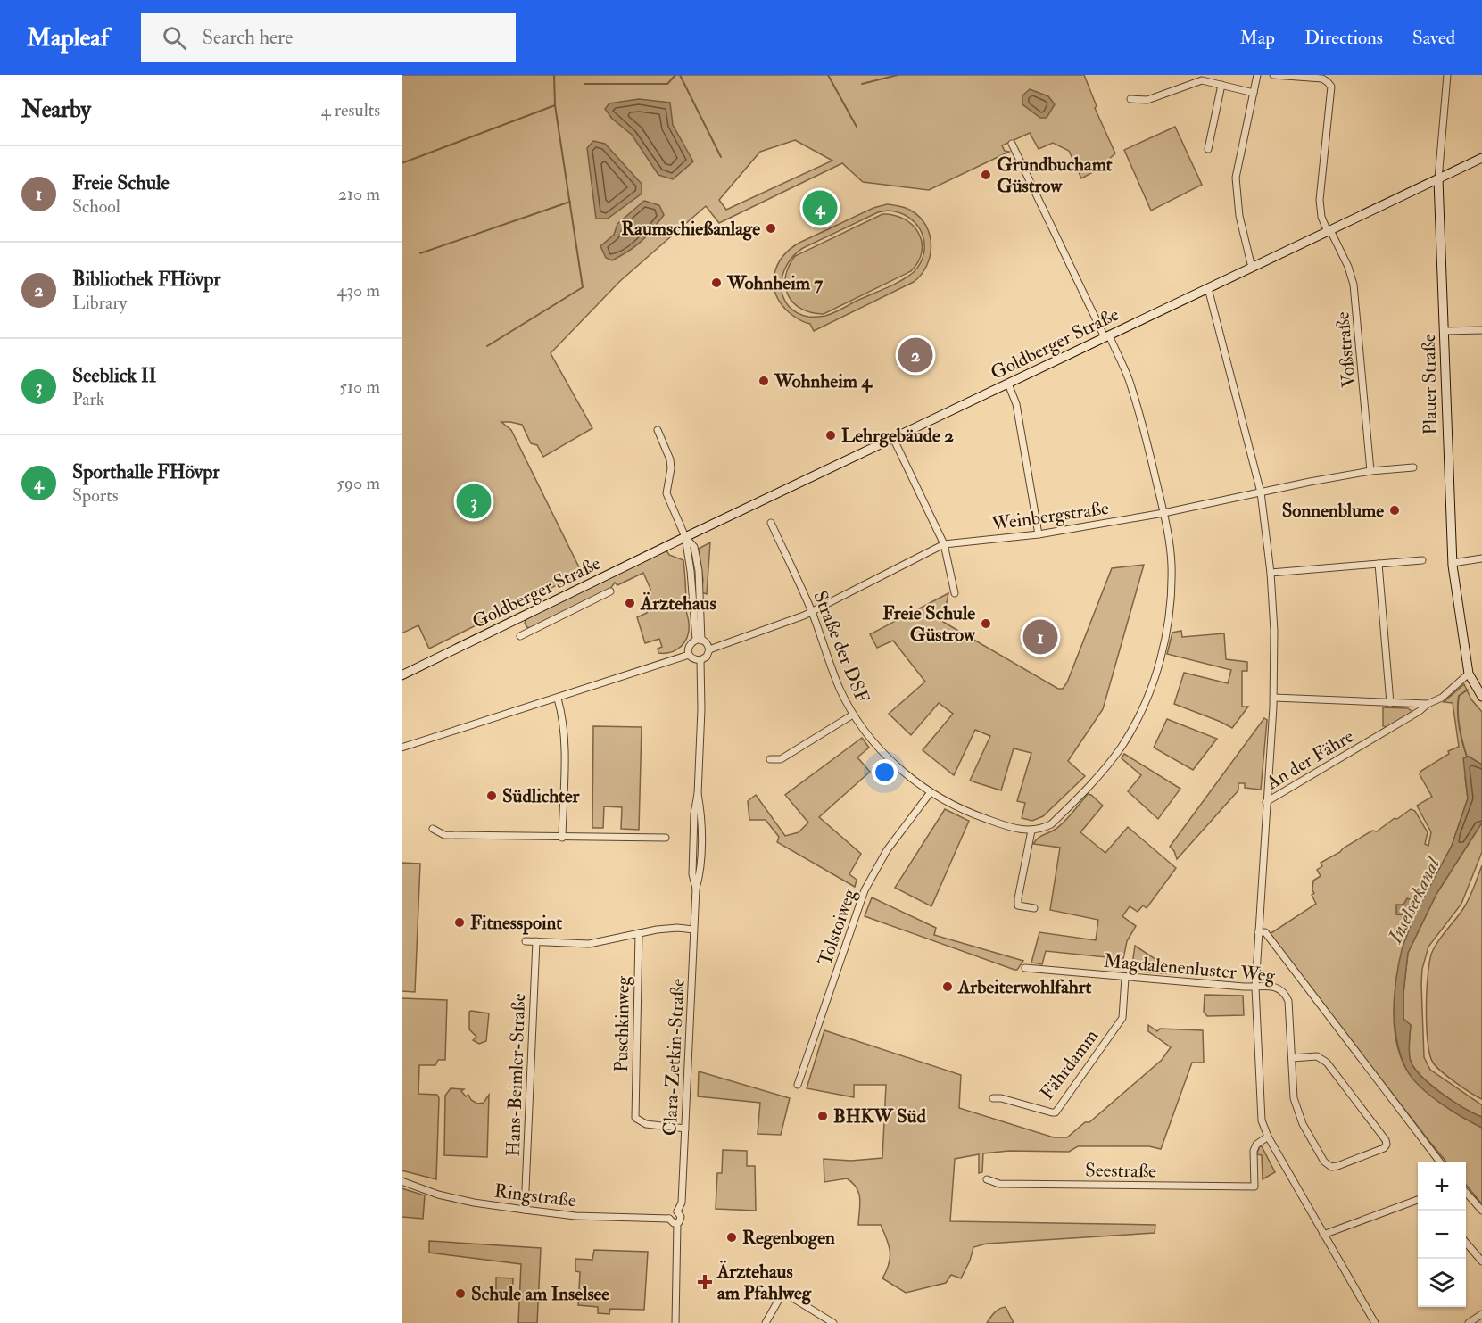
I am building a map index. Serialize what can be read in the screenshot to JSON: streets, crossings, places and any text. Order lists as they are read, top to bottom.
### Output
{
  "streets": {
    "main road": ["Goldberger Straße", "Plauer Straße"],
    "street": [
      "Voßstraße",
      "Weinbergstraße",
      "Straße der DSF",
      "An der Fähre",
      "Tolstoiweg",
      "Magdalenenluster Weg",
      "Puschkinweg",
      "Clara-Zetkin-Straße",
      "Fährdamm",
      "Hans-Beimler-Straße",
      "Seestraße",
      "Ringstraße"
    ]
  },
  "crossings": [
    ["Goldberger Straße", "Voßstraße"],
    ["Goldberger Straße", "Plauer Straße"],
    ["Voßstraße", "Weinbergstraße"],
    ["Plauer Straße", "An der Fähre"],
    ["Weinbergstraße", "Straße der DSF"],
    ["Weinbergstraße", "Clara-Zetkin-Straße"],
    ["Straße der DSF", "Tolstoiweg"],
    ["An der Fähre", "Magdalenenluster Weg"],
    ["An der Fähre", "Seestraße"],
    ["Magdalenenluster Weg", "Fährdamm"],
    ["Puschkinweg", "Clara-Zetkin-Straße"],
    ["Clara-Zetkin-Straße", "Ringstraße"],
    ["Hans-Beimler-Straße", "Ringstraße"]
  ],
  "water": ["Inselseekanal"],
  "places": {
    "other": [
      "Grundbuchamt Güstrow",
      "Raumschießanlage",
      "Wohnheim 7",
      "Wohnheim 4",
      "Lehrgebäude 2",
      "Sonnenblume",
      "Ärztehaus",
      "Freie Schule Güstrow",
      "Südlichter",
      "Fitnesspoint",
      "Arbeiterwohlfahrt",
      "BHKW Süd",
      "Regenbogen",
      "Schule am Inselsee"
    ],
    "health": ["Ärztehaus am Pfahlweg"]
  },
  "page": {
    "header": "Mapleaf",
    "search": "Search here",
    "nav": ["Map", "Directions", "Saved"],
    "heading": ["Nearby", "4 results"],
    "list": [
      {
        "mark": "1",
        "name": "Freie Schule",
        "note": "School",
        "value": "210 m"
      },
      {
        "mark": "2",
        "name": "Bibliothek FHövpr",
        "note": "Library",
        "value": "430 m"
      },
      {
        "mark": "3",
        "name": "Seeblick II",
        "note": "Park",
        "value": "510 m"
      },
      {
        "mark": "4",
        "name": "Sporthalle FHövpr",
        "note": "Sports",
        "value": "590 m"
      }
    ],
    "pins": [
      "4",
      "2",
      "3",
      "1"
    ],
    "map_buttons": ["+", "−"]
  }
}
